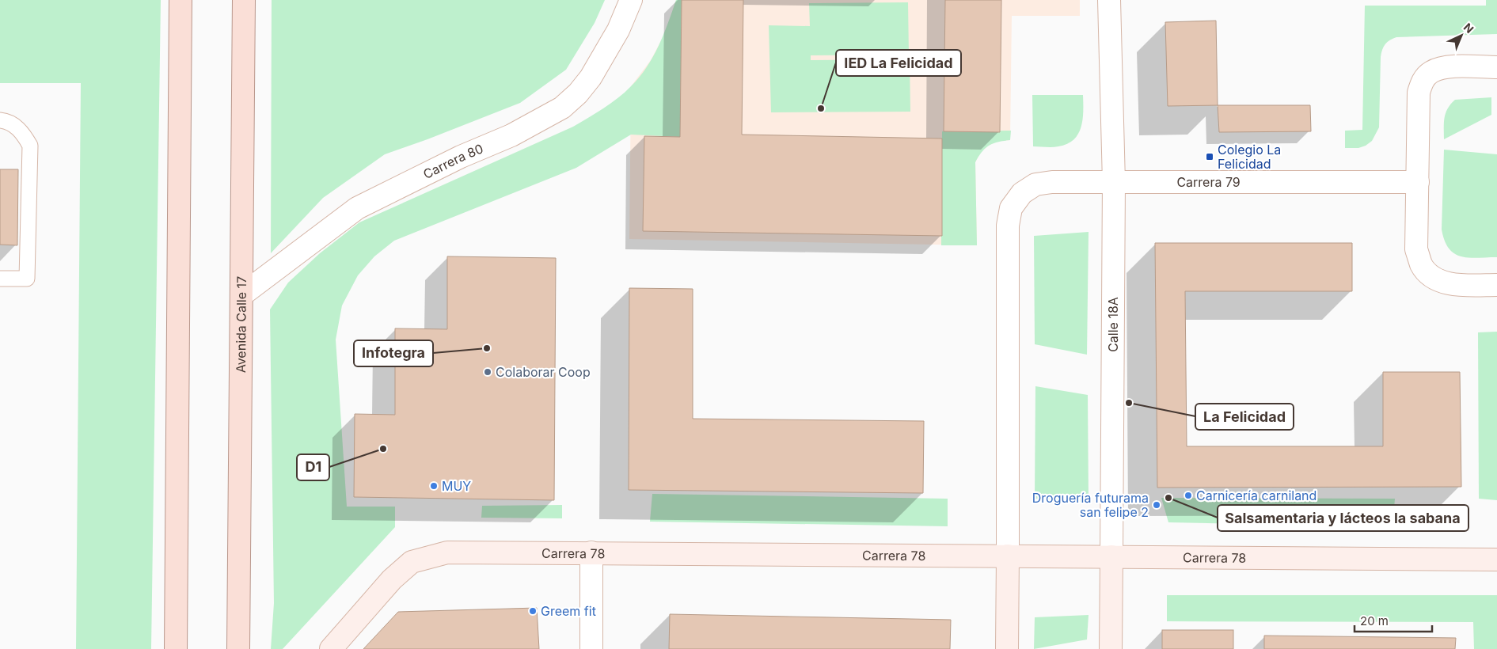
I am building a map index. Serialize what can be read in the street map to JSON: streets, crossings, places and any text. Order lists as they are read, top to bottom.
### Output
{
  "streets": {
    "main road": ["Avenida Calle 17"],
    "street": [
      "Carrera 80",
      "Carrera 79",
      "Calle 18A",
      "Carrera 78"
    ]
  },
  "crossings": [
    ["Carrera 80", "Avenida Calle 17"],
    ["Carrera 79", "Calle 18A"],
    ["Carrera 79", "Carrera 78"],
    ["Calle 18A", "Carrera 78"]
  ],
  "places": {
    "other": [
      "IED La Felicidad",
      "Infotegra",
      "Colaborar Coop",
      "La Felicidad",
      "D1",
      "MUY",
      "Carnicería carniland",
      "Salsamentaria y lácteos la sabana",
      "Droguería futurama san felipe 2",
      "Greem fit"
    ],
    "transit": ["Colegio La Felicidad"]
  },
  "scale_bar": "20 m",
  "north": "top right"
}
